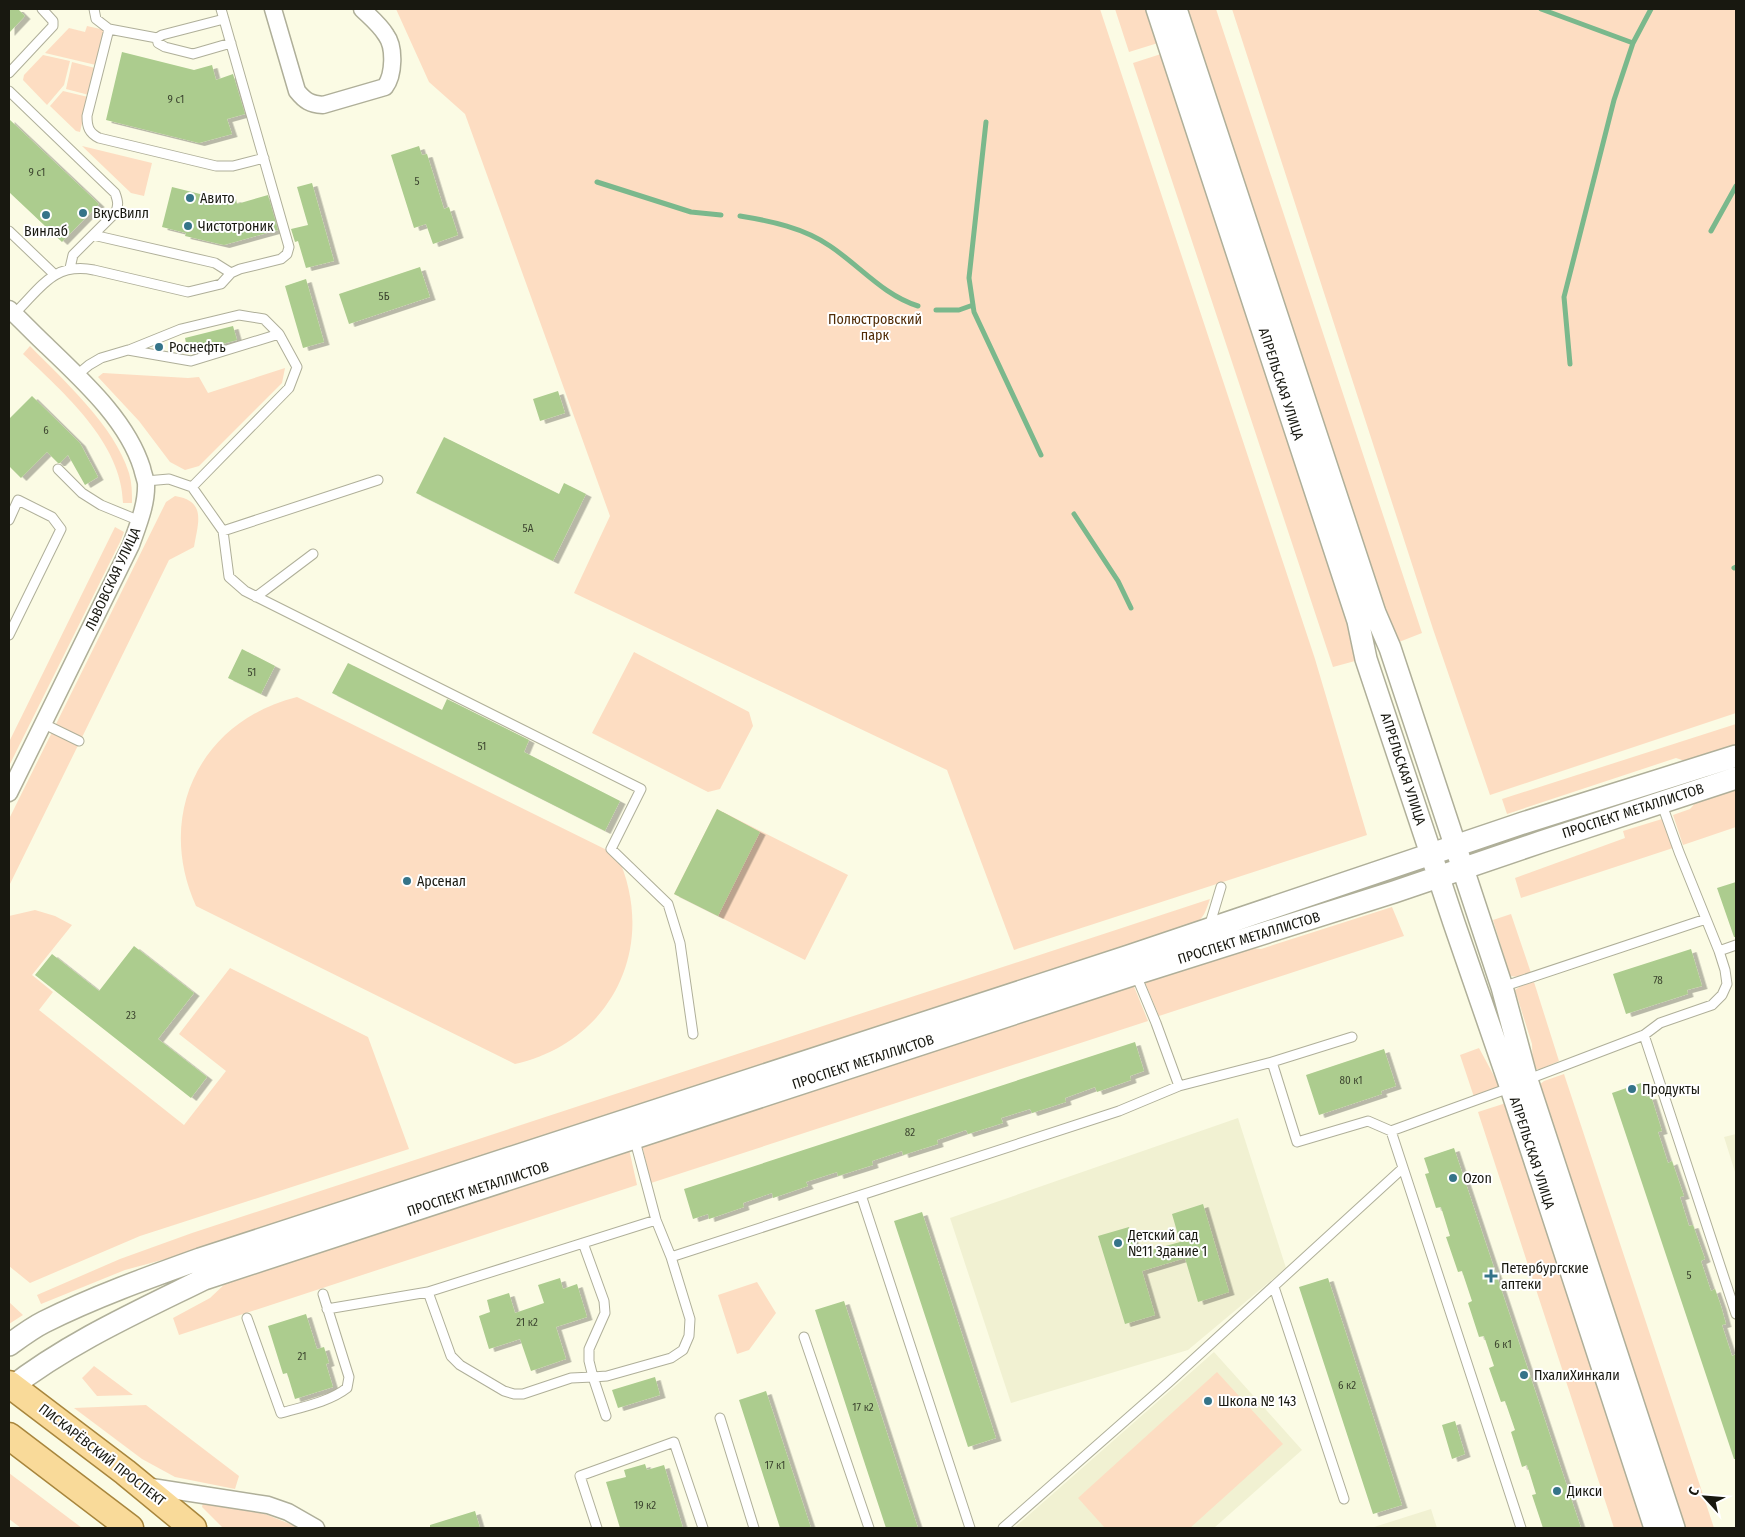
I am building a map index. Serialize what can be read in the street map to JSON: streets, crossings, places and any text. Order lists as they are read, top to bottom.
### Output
{
  "streets": {
    "main road": ["ПИСКАРЁВСКИЙ ПРОСПЕКТ"],
    "street": ["АПРЕЛЬСКАЯ УЛИЦА", "ЛЬВОВСКАЯ УЛИЦА", "ПРОСПЕКТ МЕТАЛЛИСТОВ"]
  },
  "crossings": [
    ["АПРЕЛЬСКАЯ УЛИЦА", "ПРОСПЕКТ МЕТАЛЛИСТОВ"],
    ["ПРОСПЕКТ МЕТАЛЛИСТОВ", "ПИСКАРЁВСКИЙ ПРОСПЕКТ"]
  ],
  "parks": ["Полюстровский парк"],
  "places": {
    "other": [
      "Авито",
      "ВкусВилл",
      "Винлаб",
      "Чистотроник",
      "Роснефть",
      "Арсенал",
      "Продукты",
      "Ozon",
      "Детский сад №11 Здание 1",
      "ПхалиХинкали",
      "Школа № 143",
      "Дикси"
    ],
    "health": ["Петербургские аптеки"]
  },
  "house_numbers": [
    "9 с1",
    "9 с1",
    "5",
    "5Б",
    "6",
    "5А",
    "51",
    "51",
    "78",
    "23",
    "80 к1",
    "82",
    "5",
    "21 к2",
    "6 к1",
    "21",
    "6 к2",
    "17 к2",
    "17 к1",
    "19 к2"
  ],
  "north": "top left"
}
